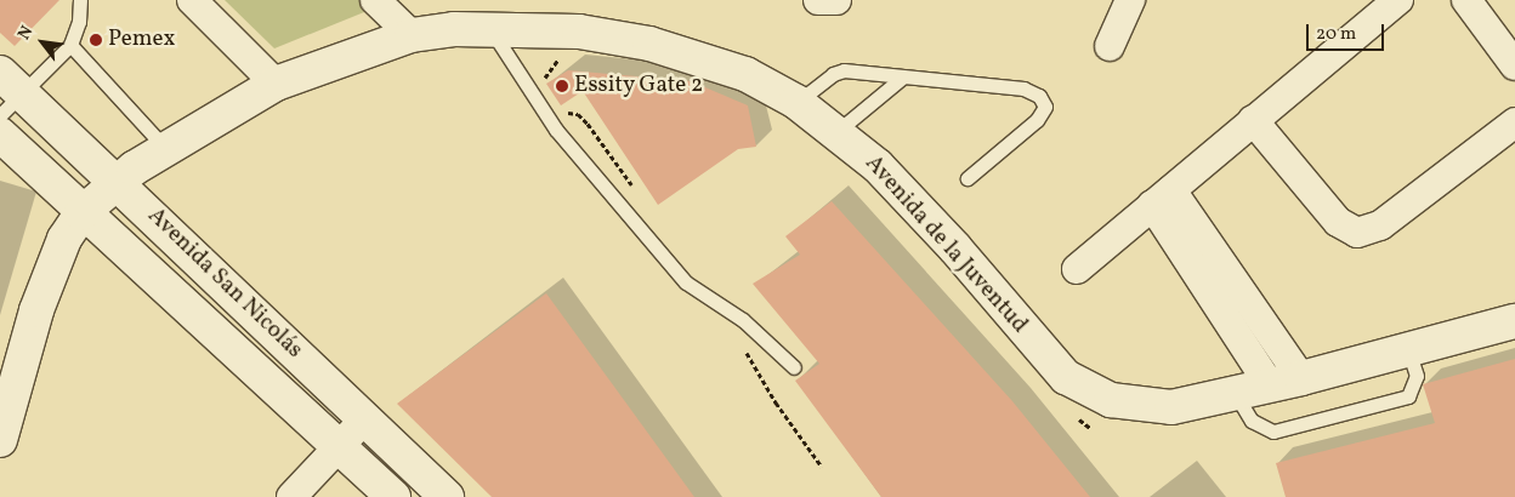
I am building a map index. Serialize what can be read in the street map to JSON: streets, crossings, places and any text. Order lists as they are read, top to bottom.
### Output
{
  "streets": {
    "street": ["Avenida de la Juventud", "Avenida San Nicolás"]
  },
  "crossings": [
    ["Avenida de la Juventud", "Avenida San Nicolás"]
  ],
  "places": ["Pemex", "Essity Gate 2"],
  "scale_bar": "20 m",
  "north": "top left"
}
